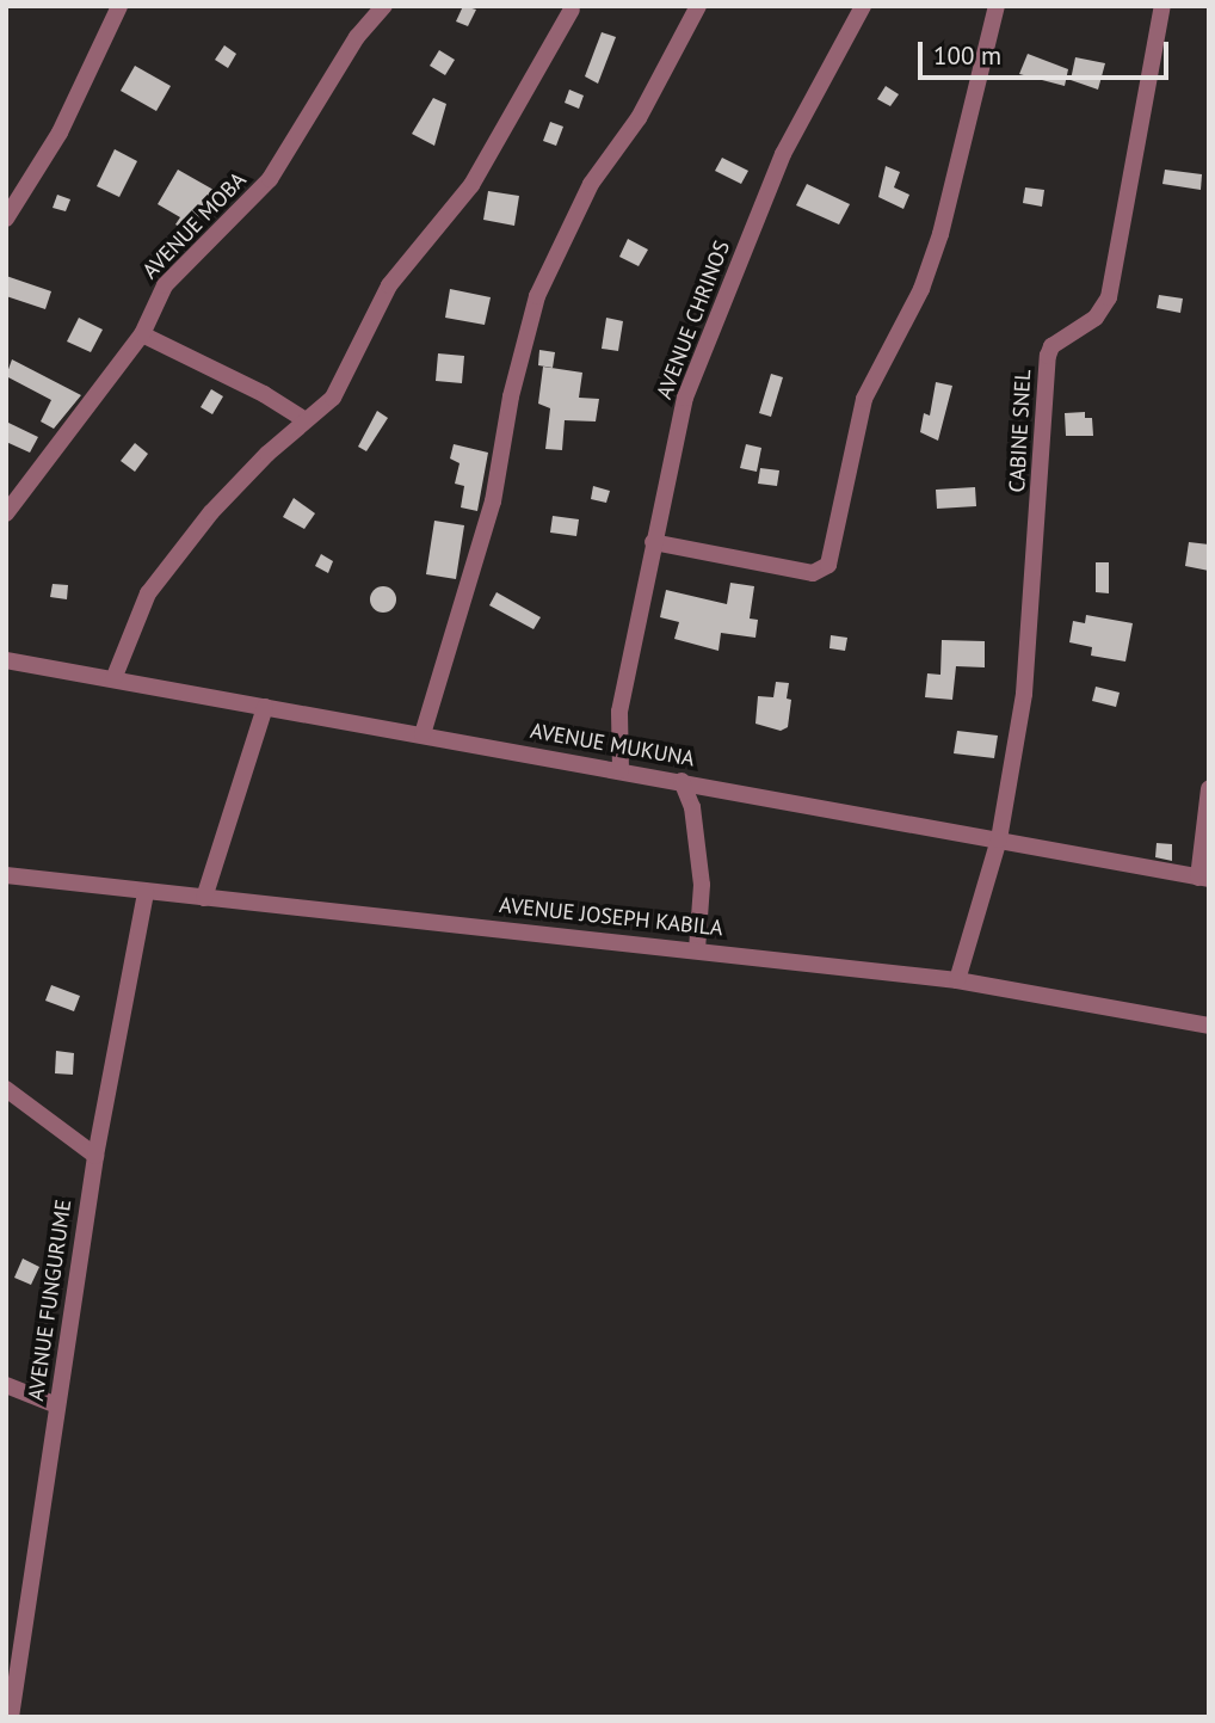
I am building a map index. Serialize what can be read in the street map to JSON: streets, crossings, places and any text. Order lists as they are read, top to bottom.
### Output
{
  "streets": {
    "street": [
      "AVENUE MOBA",
      "AVENUE CHRINOS",
      "CABINE SNEL",
      "AVENUE MUKUNA",
      "AVENUE JOSEPH KABILA",
      "AVENUE FUNGURUME"
    ]
  },
  "crossings": [
    ["AVENUE CHRINOS", "AVENUE MUKUNA"],
    ["CABINE SNEL", "AVENUE MUKUNA"],
    ["CABINE SNEL", "AVENUE JOSEPH KABILA"],
    ["AVENUE JOSEPH KABILA", "AVENUE FUNGURUME"]
  ],
  "scale_bar": "100 m"
}
